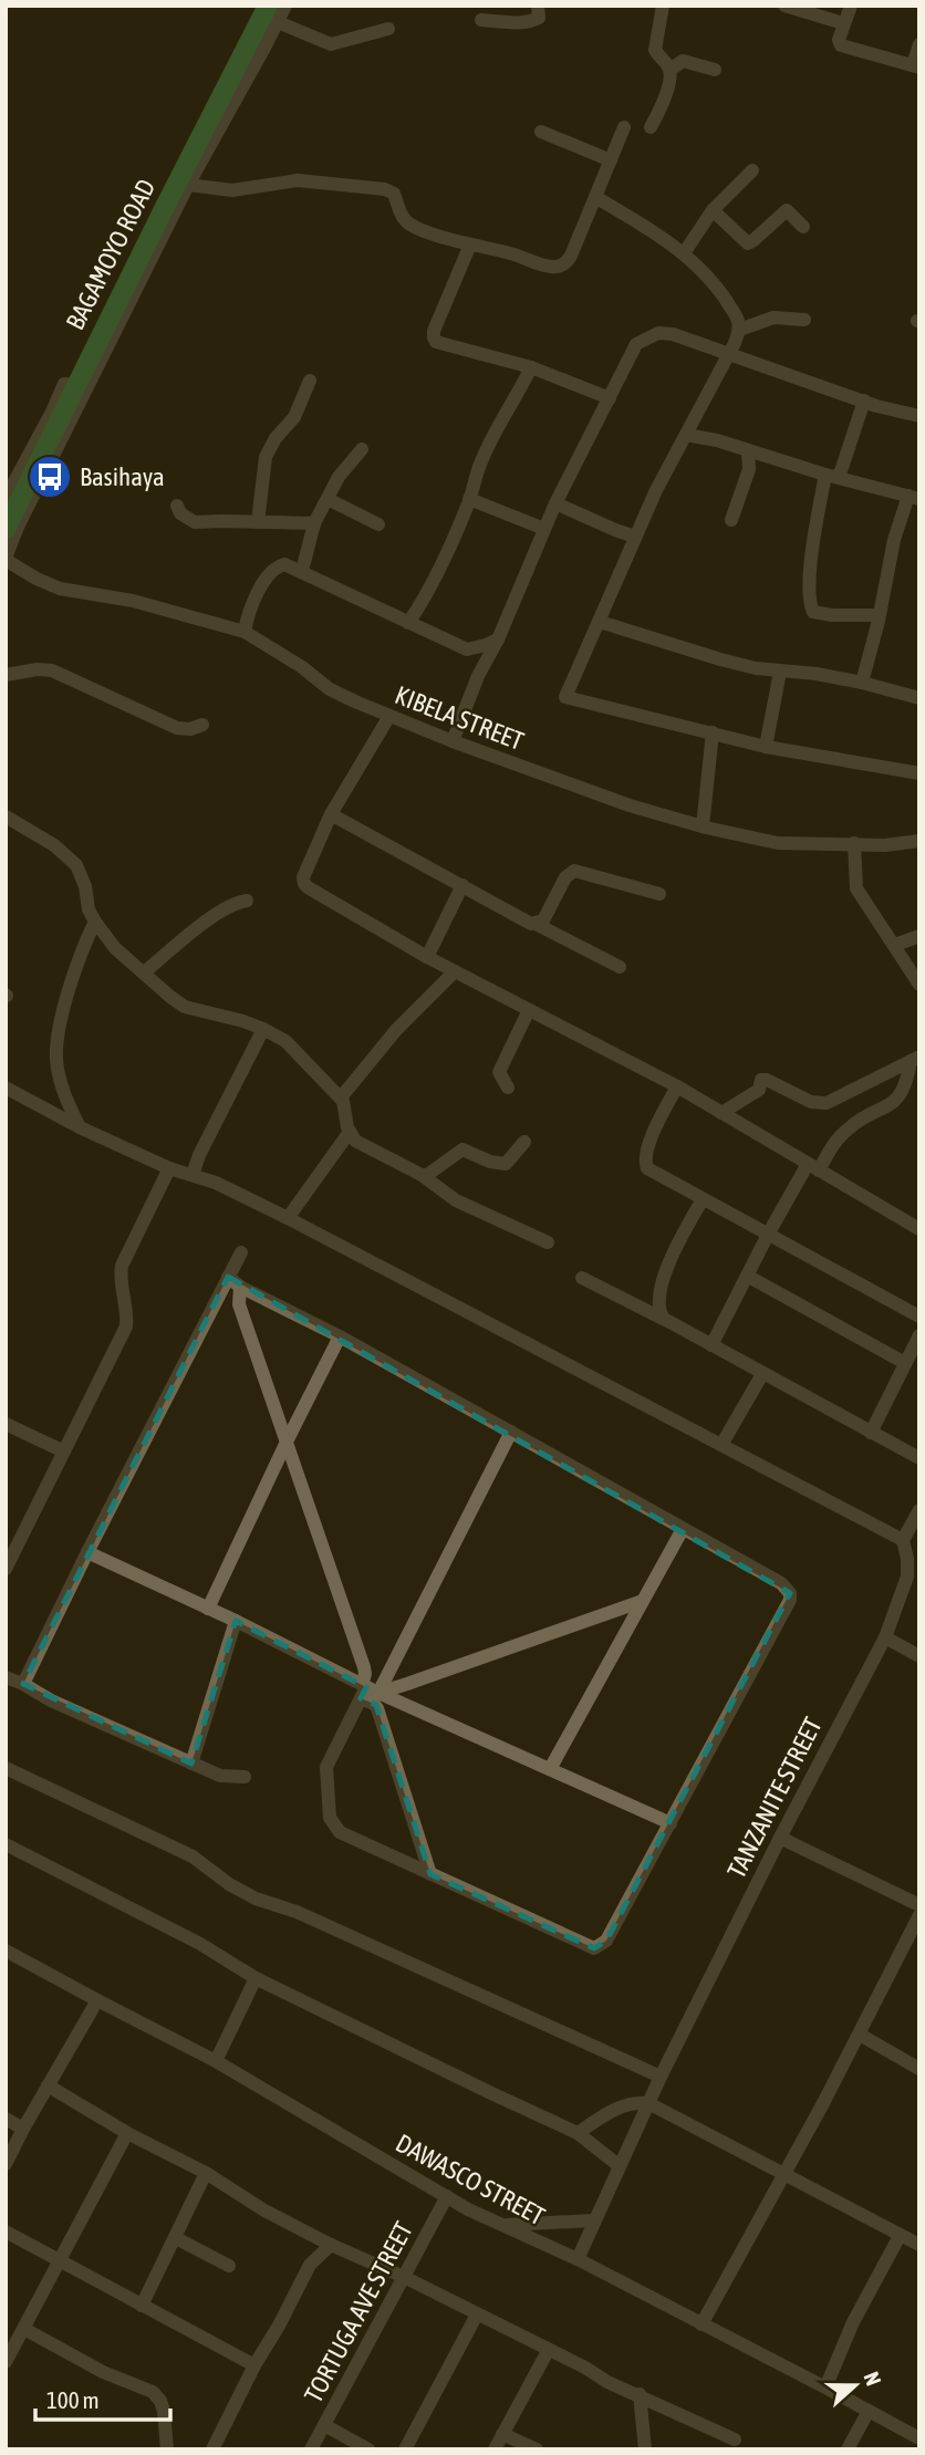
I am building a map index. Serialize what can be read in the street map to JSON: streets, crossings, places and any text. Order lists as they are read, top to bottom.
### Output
{
  "streets": {
    "highway": ["BAGAMOYO ROAD"],
    "street": [
      "KIBELA STREET",
      "TANZANITE STREET",
      "DAWASCO STREET",
      "TORTUGA AVE STREET"
    ]
  },
  "crossings": [
    ["TANZANITE STREET", "DAWASCO STREET"],
    ["DAWASCO STREET", "TORTUGA AVE STREET"]
  ],
  "places": {
    "bus stop": ["Basihaya"]
  },
  "scale_bar": "100 m",
  "north": "right"
}
